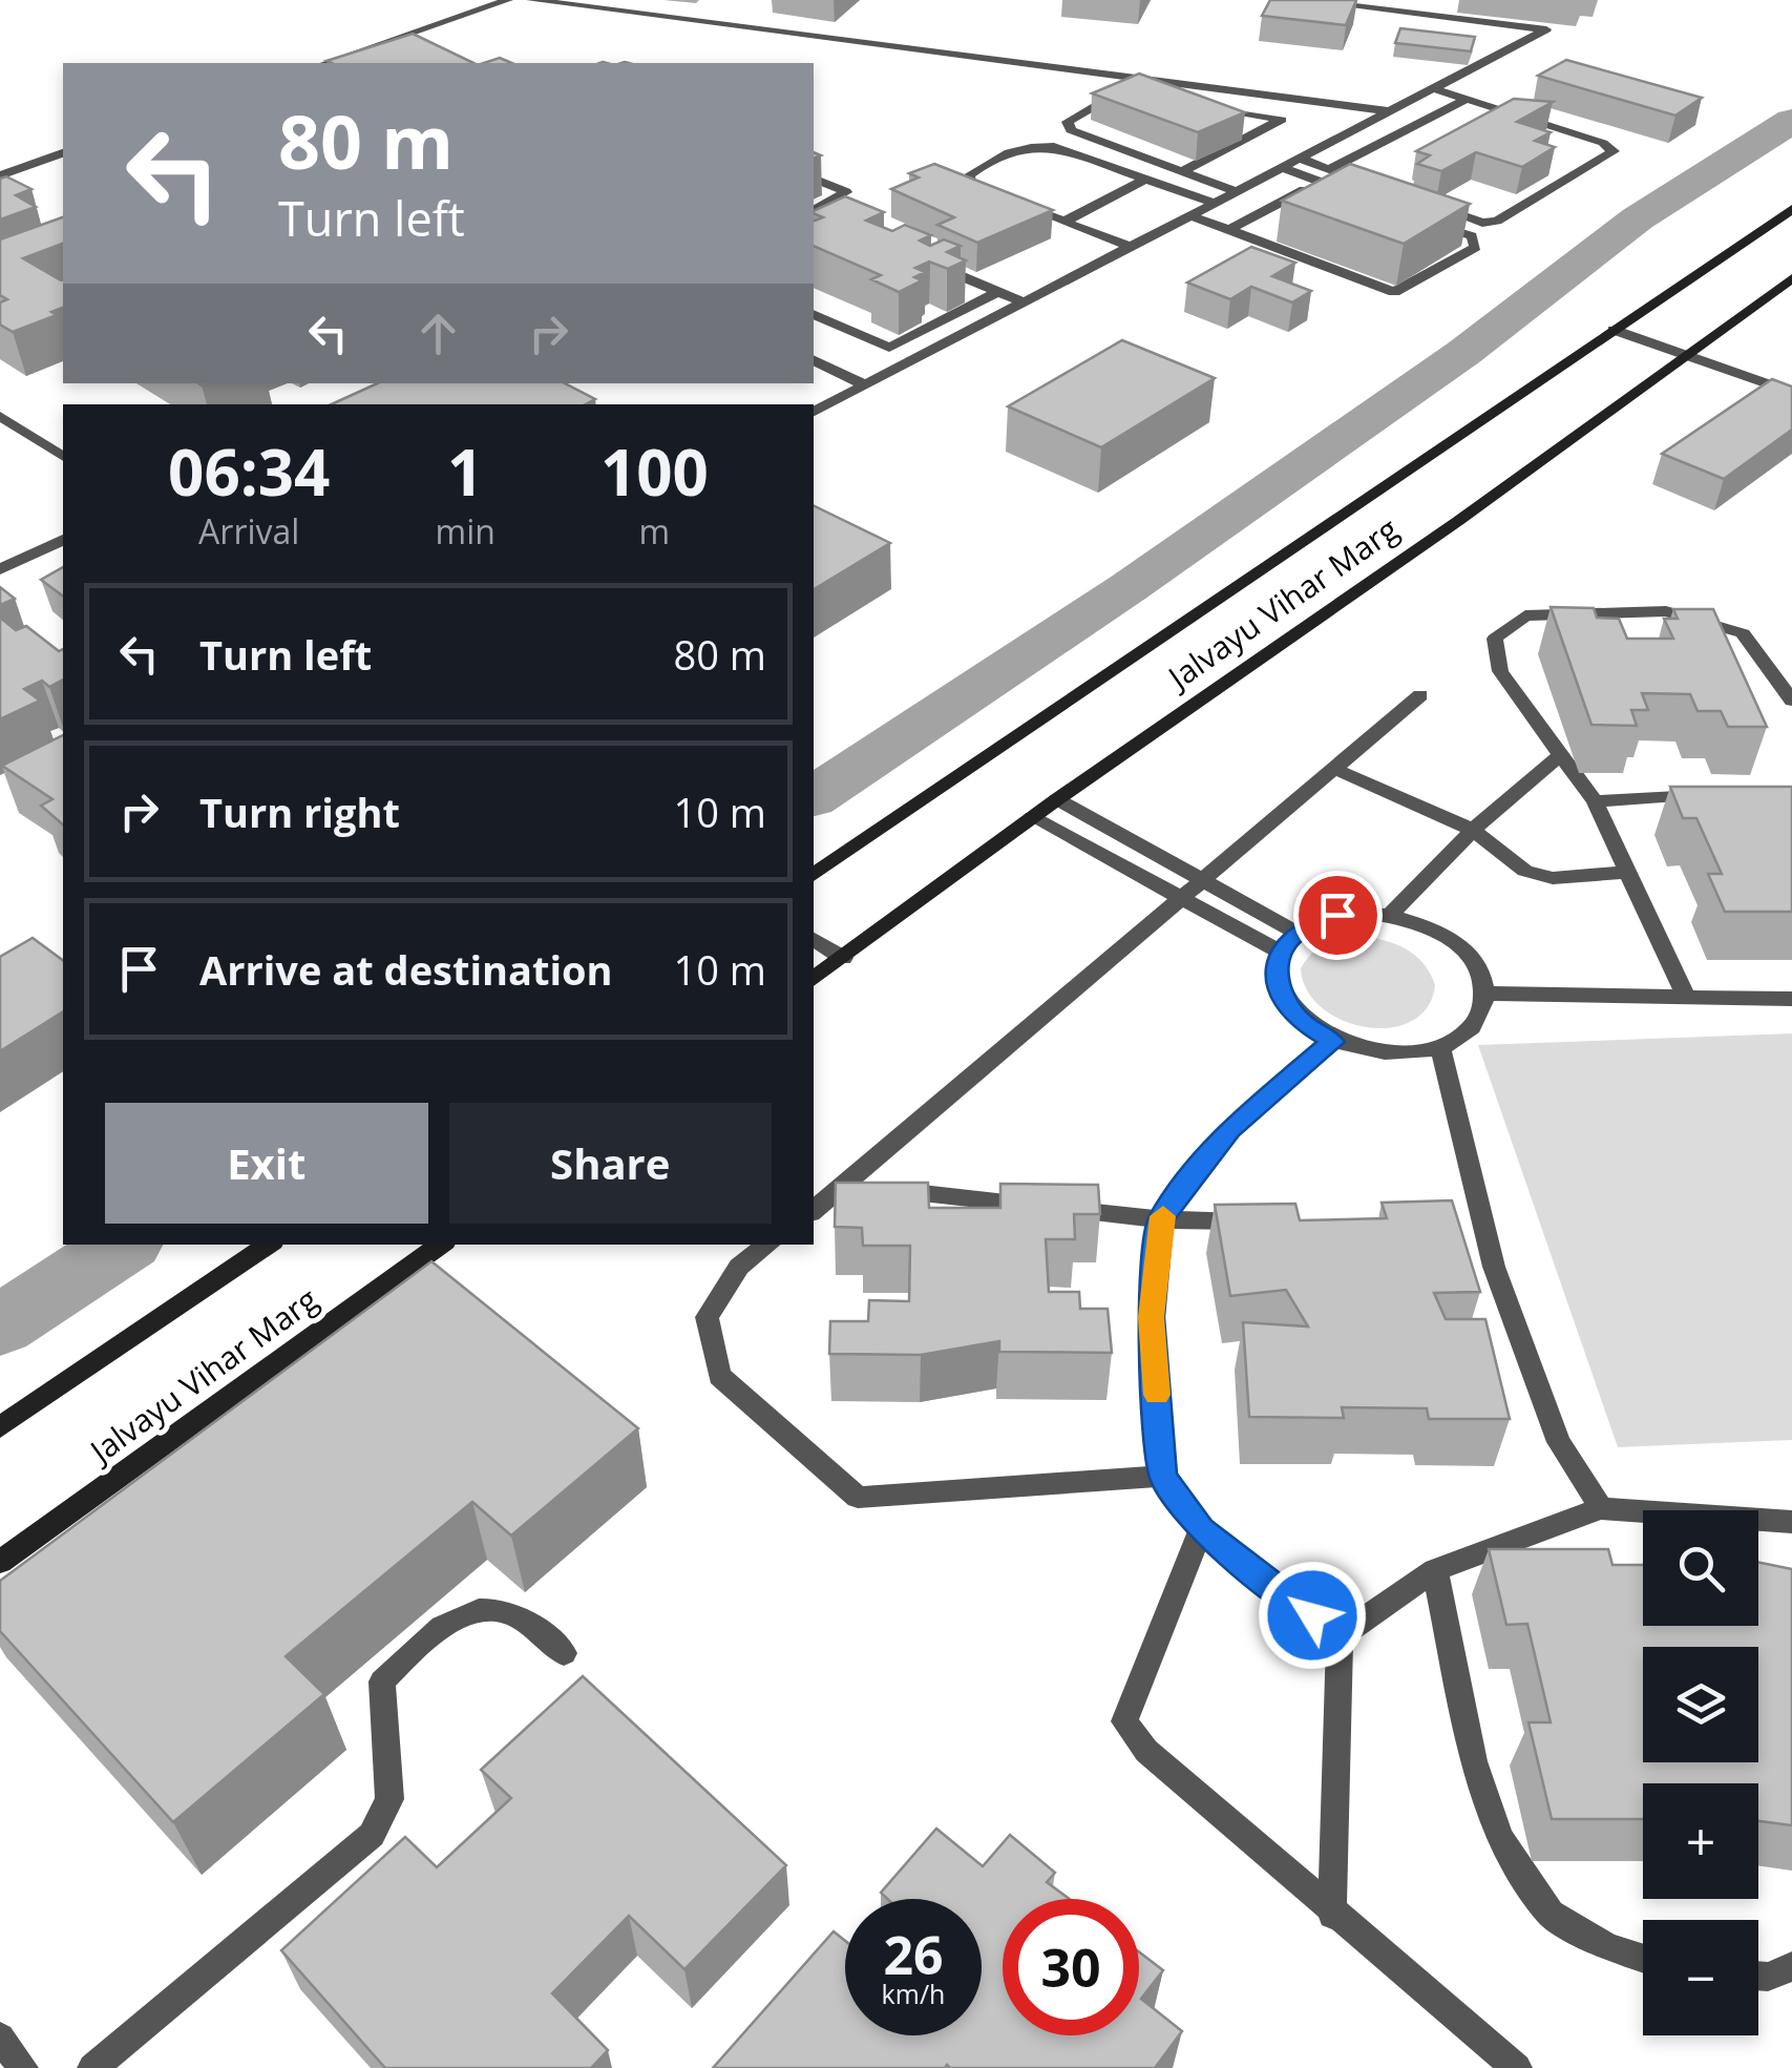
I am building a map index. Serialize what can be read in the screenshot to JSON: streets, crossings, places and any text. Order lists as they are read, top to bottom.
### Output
{
  "streets": {
    "main road": ["Jalvayu Vihar Marg"]
  },
  "page": {
    "turn": ["80 m", "Turn left"],
    "eta": [
      "06:34",
      "Arrival",
      "1",
      "min",
      "100",
      "m"
    ],
    "list": [
      {
        "name": "Turn left",
        "value": "80 m"
      },
      {
        "name": "Turn right",
        "value": "10 m"
      },
      {
        "name": "Arrive at destination",
        "value": "10 m"
      }
    ],
    "buttons": ["Exit", "Share"],
    "map_buttons": ["+", "−"],
    "speed": "26 km/h",
    "limit": "30"
  }
}
